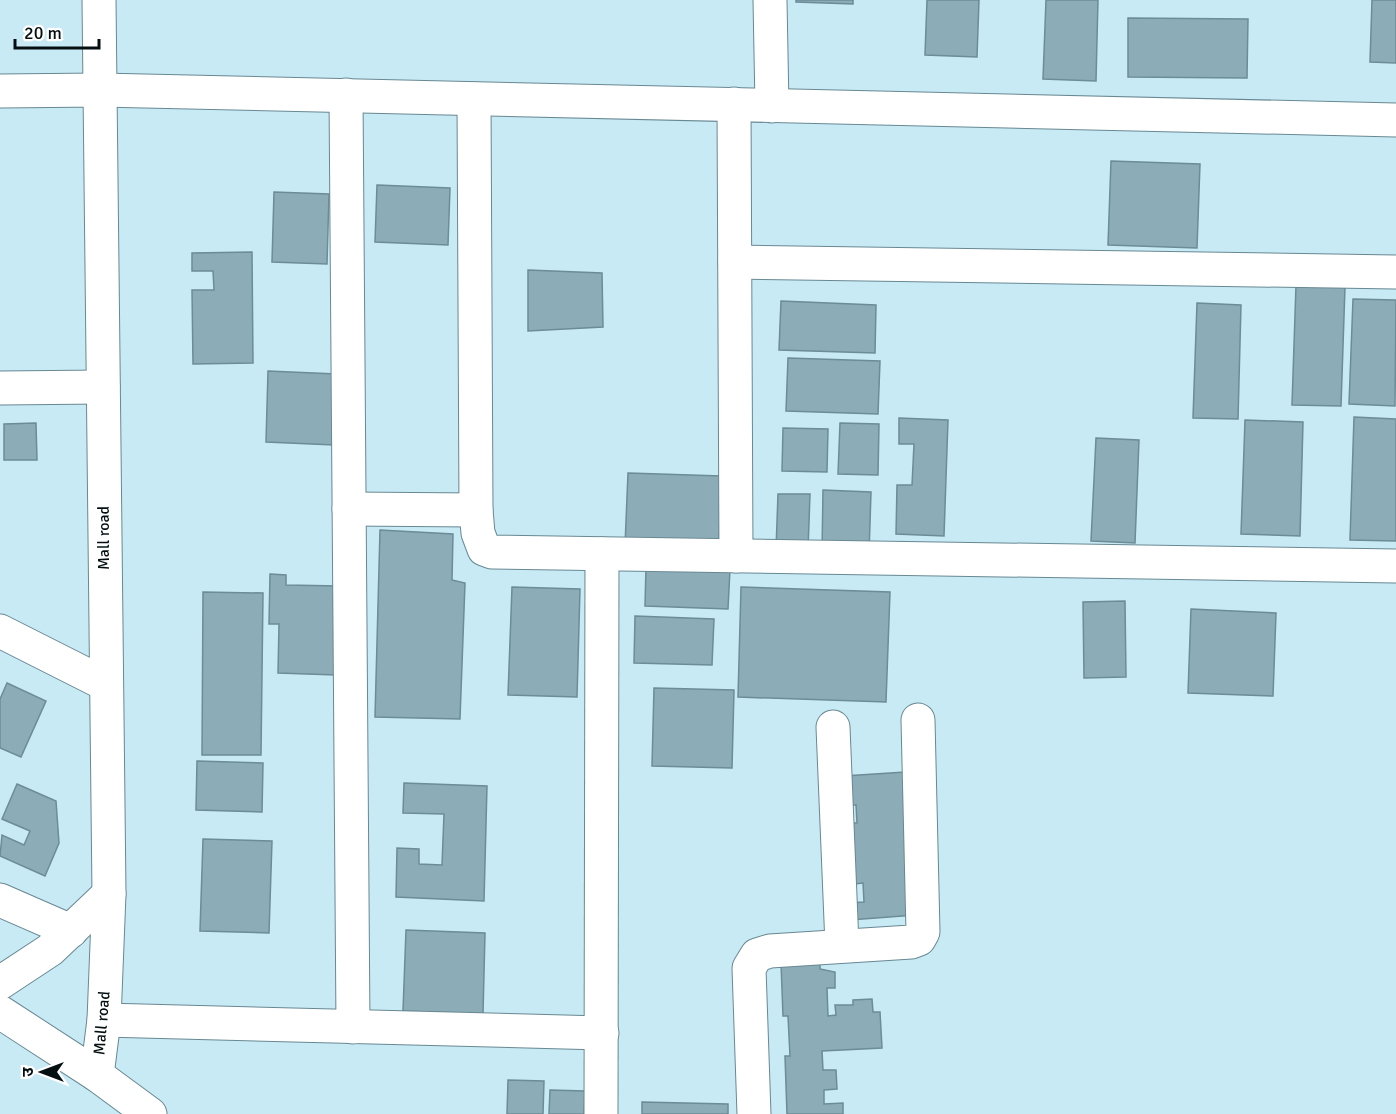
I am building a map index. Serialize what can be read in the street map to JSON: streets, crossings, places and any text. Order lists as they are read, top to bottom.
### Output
{
  "streets": {
    "street": ["Mall road"]
  },
  "scale_bar": "20 m",
  "north": "left"
}
